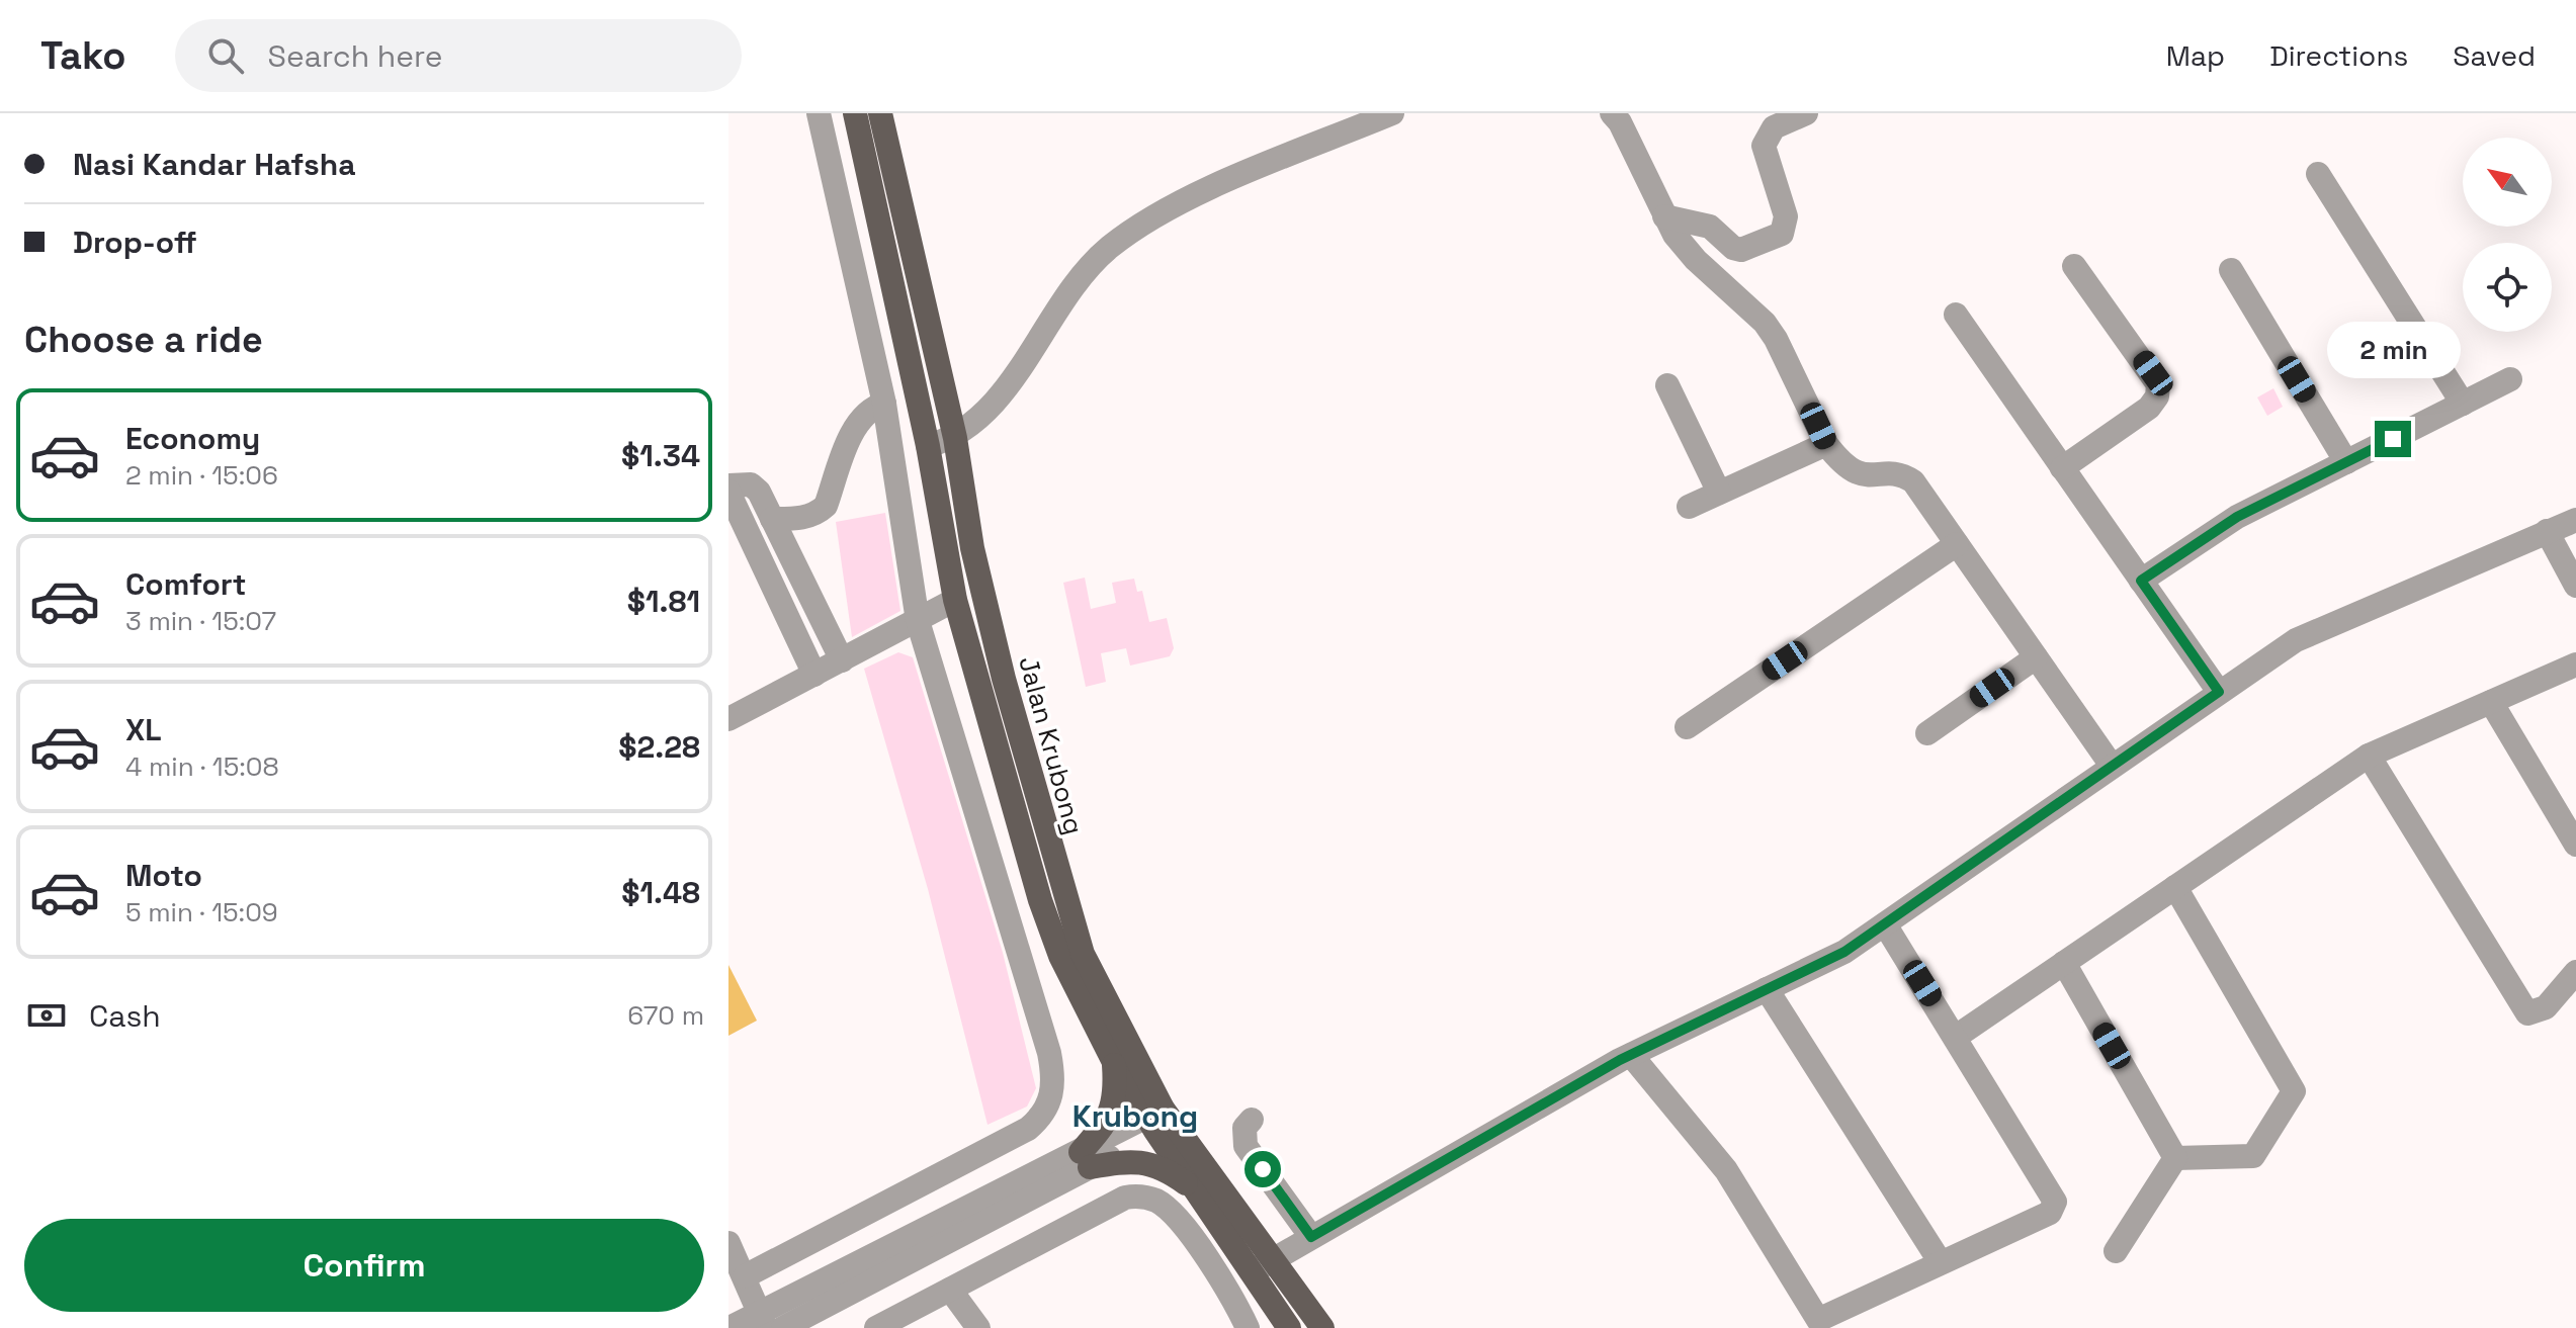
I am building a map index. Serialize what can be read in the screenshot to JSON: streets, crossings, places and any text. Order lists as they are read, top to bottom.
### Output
{
  "streets": {
    "main road": ["Jalan Krubong"]
  },
  "districts": ["Krubong"],
  "north": "top left",
  "page": {
    "header": "Tako",
    "search": "Search here",
    "nav": ["Map", "Directions", "Saved"],
    "banner": ["Nasi Kandar Hafsha", "Drop-off"],
    "heading": "Choose a ride",
    "bubble": "2 min",
    "list": [
      {
        "name": "Economy",
        "note": "2 min · 15:06",
        "value": "$1.34"
      },
      {
        "name": "Comfort",
        "note": "3 min · 15:07",
        "value": "$1.81"
      },
      {
        "name": "XL",
        "note": "4 min · 15:08",
        "value": "$2.28"
      },
      {
        "name": "Moto",
        "note": "5 min · 15:09",
        "value": "$1.48"
      }
    ],
    "pay": ["Cash", "670 m"],
    "buttons": "Confirm"
  }
}
